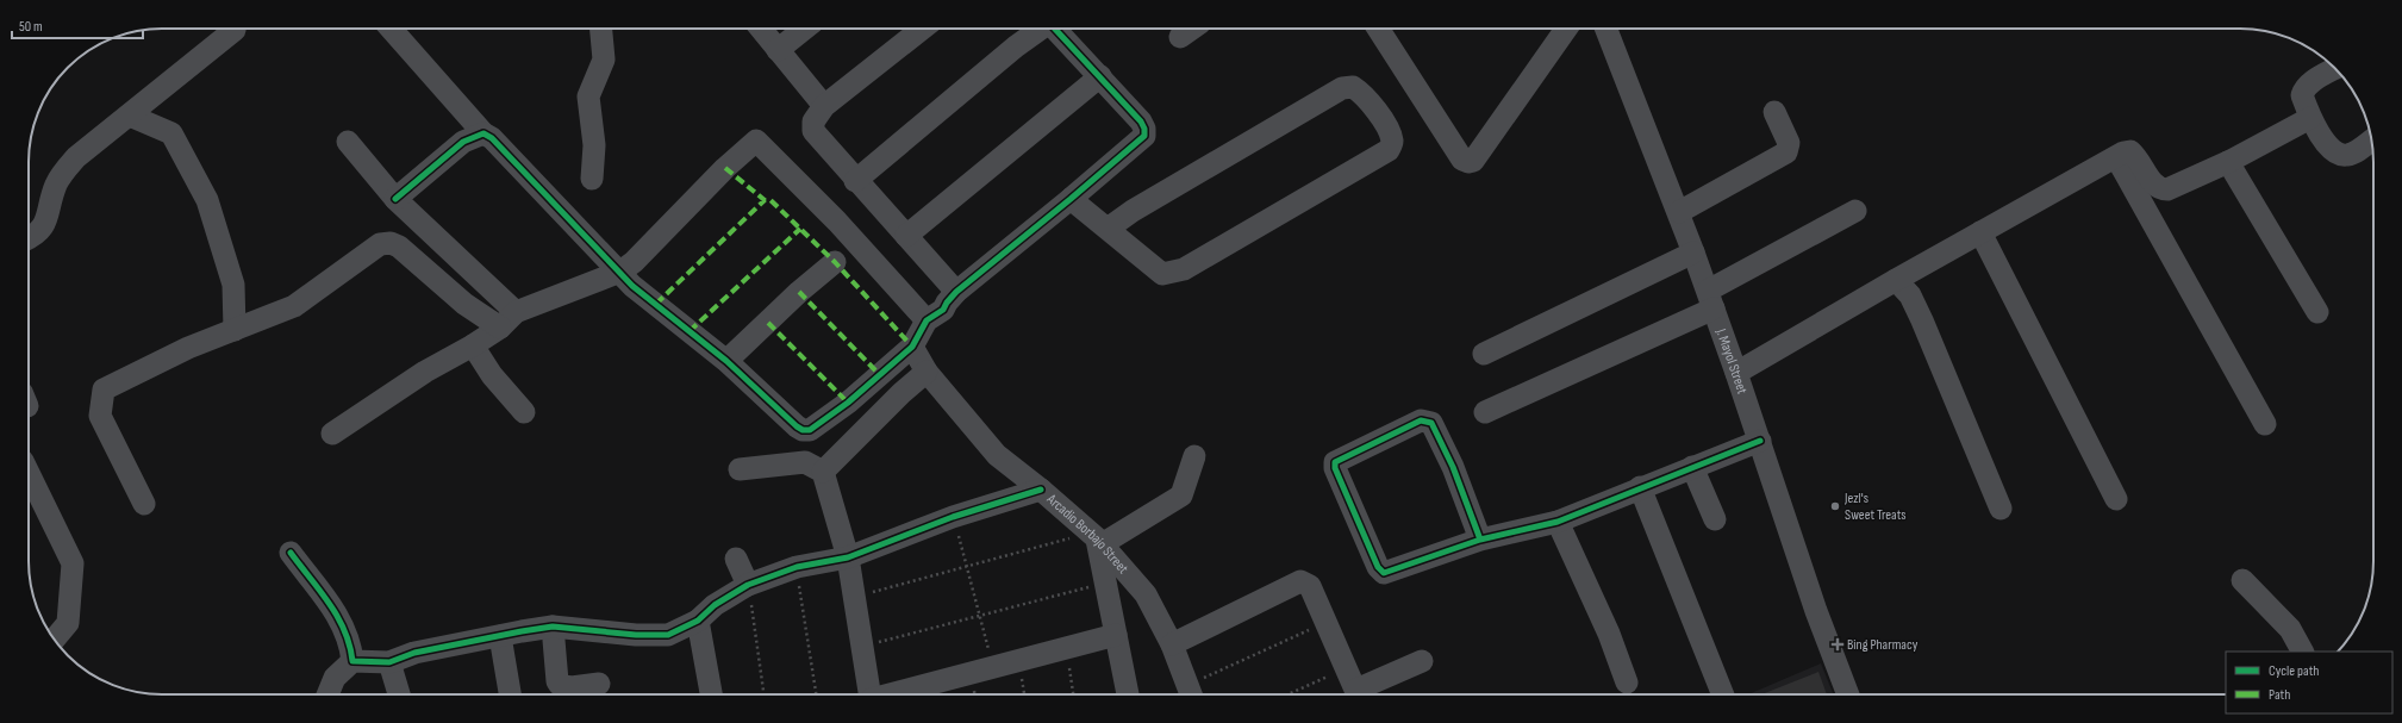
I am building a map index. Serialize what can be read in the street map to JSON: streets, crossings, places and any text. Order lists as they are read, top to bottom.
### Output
{
  "streets": {
    "street": ["J. Mayol Street", "Arcadio Borbajo Street"]
  },
  "places": {
    "other": ["Jezl's Sweet Treats"],
    "health": ["Bing Pharmacy"]
  },
  "legend": ["Cycle path", "Path"],
  "scale_bar": "50 m"
}
